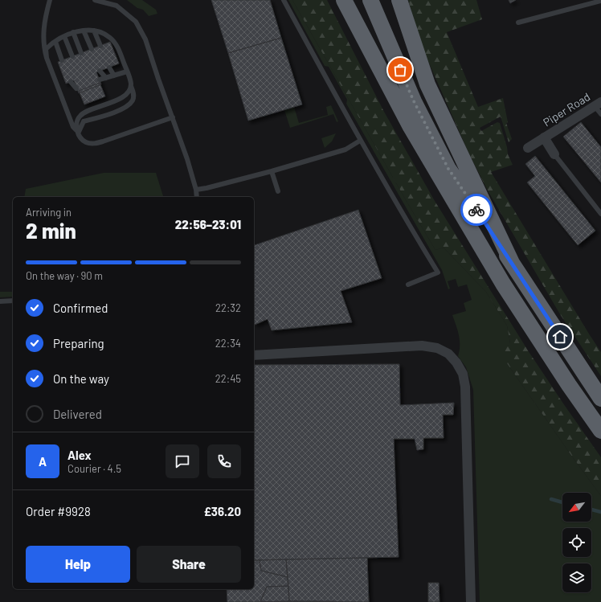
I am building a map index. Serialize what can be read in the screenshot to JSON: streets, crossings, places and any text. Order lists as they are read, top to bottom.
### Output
{
  "streets": {
    "street": ["Piper Road"]
  },
  "north": "bottom left",
  "page": {
    "heading": ["2 min", "Arriving in", "22:56–23:01"],
    "panel": [
      "Alex",
      "Courier · 4.5",
      "Order #9928",
      "£36.20"
    ],
    "bar": "On the way · 90 m",
    "list": [
      ["Confirmed", "22:32"],
      ["Preparing", "22:34"],
      ["On the way", "22:45"],
      "Delivered"
    ],
    "round": "A",
    "buttons": ["Help", "Share"]
  }
}
